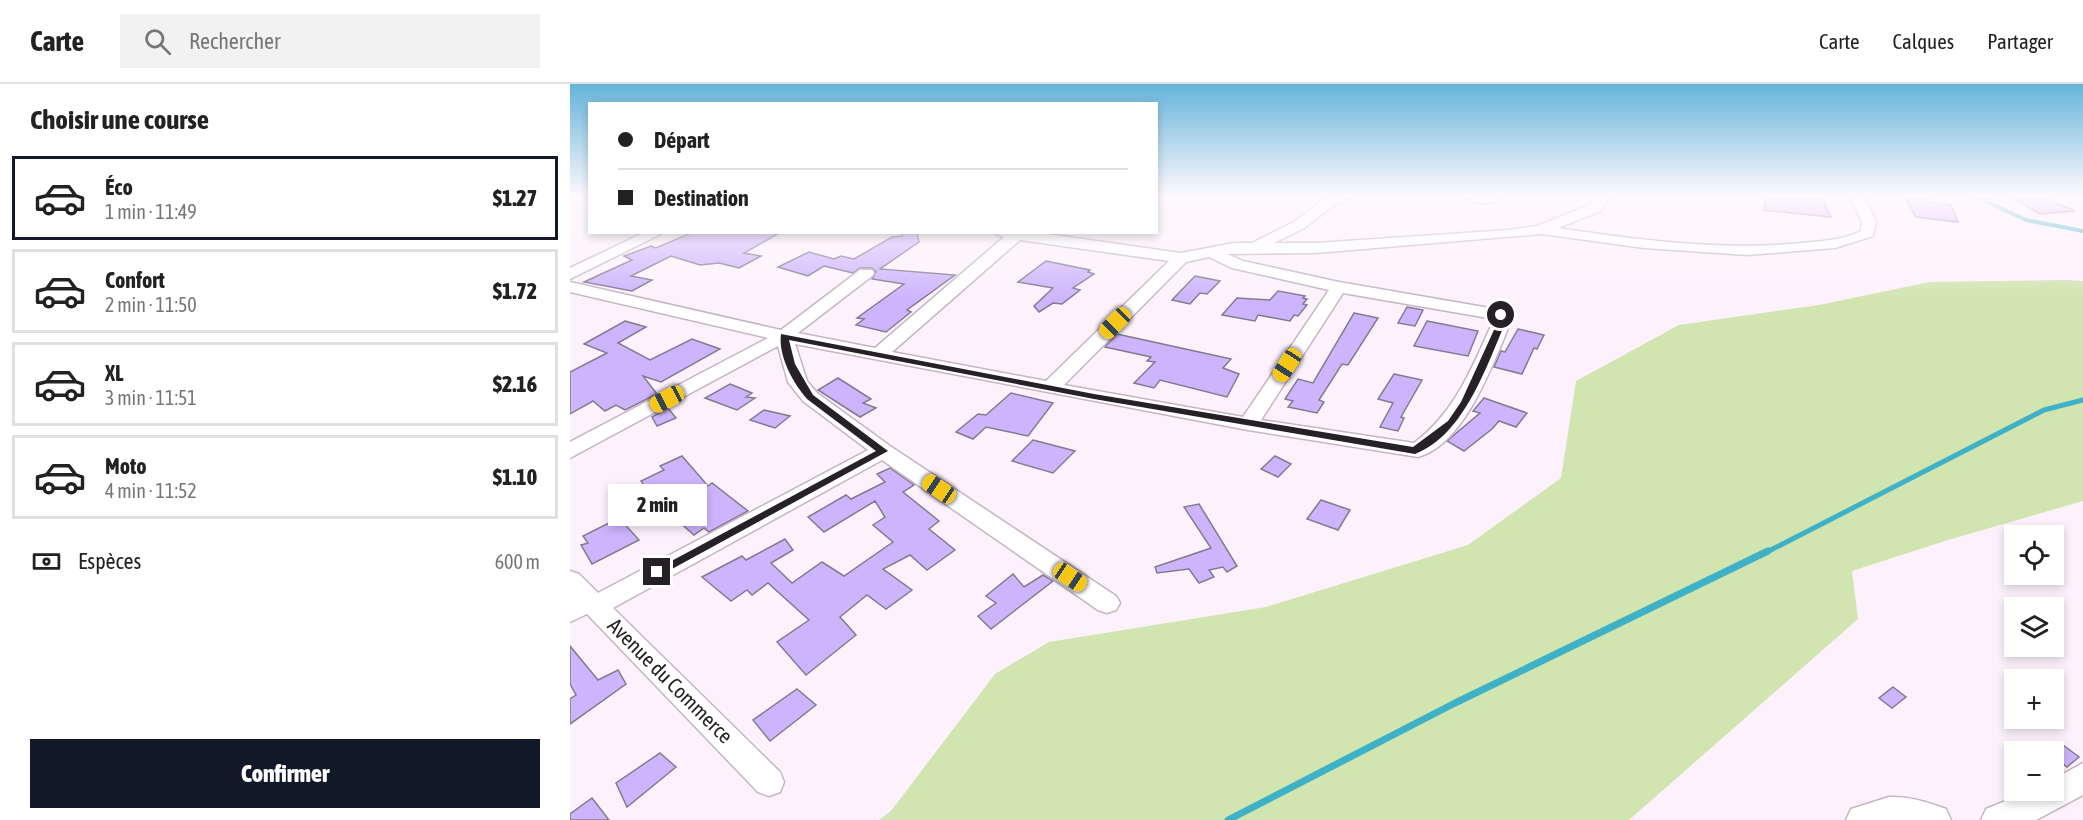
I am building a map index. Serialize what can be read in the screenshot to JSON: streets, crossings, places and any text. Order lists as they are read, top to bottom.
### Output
{
  "streets": {
    "street": ["Avenue du Commerce"]
  },
  "page": {
    "header": "Carte",
    "search": "Rechercher",
    "nav": ["Carte", "Calques", "Partager"],
    "heading": "Choisir une course",
    "banner": ["Départ", "Destination"],
    "list": [
      {
        "name": "Éco",
        "note": "1 min · 11:49",
        "value": "$1.27"
      },
      {
        "name": "Confort",
        "note": "2 min · 11:50",
        "value": "$1.72"
      },
      {
        "name": "XL",
        "note": "3 min · 11:51",
        "value": "$2.16"
      },
      {
        "name": "Moto",
        "note": "4 min · 11:52",
        "value": "$1.10"
      }
    ],
    "bubble": "2 min",
    "map_buttons": ["+", "−"],
    "pay": ["Espèces", "600 m"],
    "buttons": "Confirmer"
  }
}
